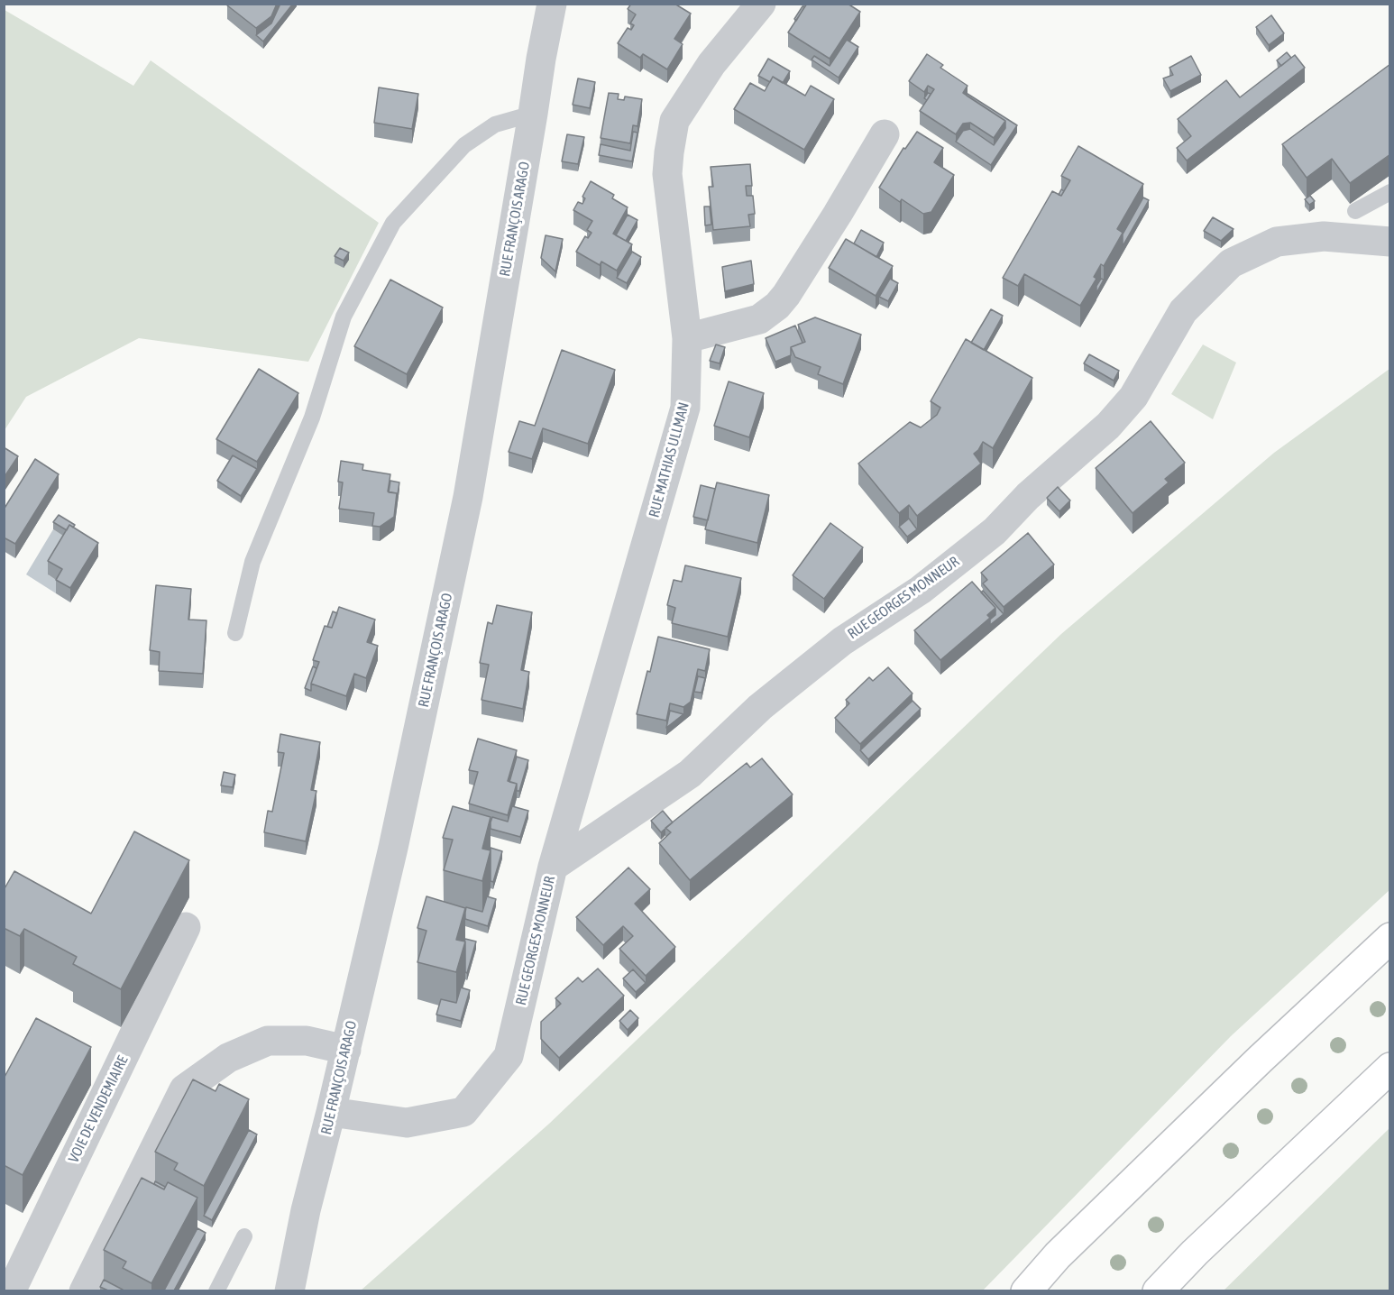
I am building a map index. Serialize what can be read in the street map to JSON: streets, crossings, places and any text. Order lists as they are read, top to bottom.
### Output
{
  "streets": {
    "street": [
      "RUE FRANÇOIS ARAGO",
      "RUE MATHIAS ULLMAN",
      "RUE GEORGES MONNEUR",
      "VOIE DE VENDEMIAIRE"
    ]
  },
  "crossings": [
    ["RUE FRANÇOIS ARAGO", "RUE GEORGES MONNEUR"],
    ["RUE MATHIAS ULLMAN", "RUE GEORGES MONNEUR"]
  ]
}
